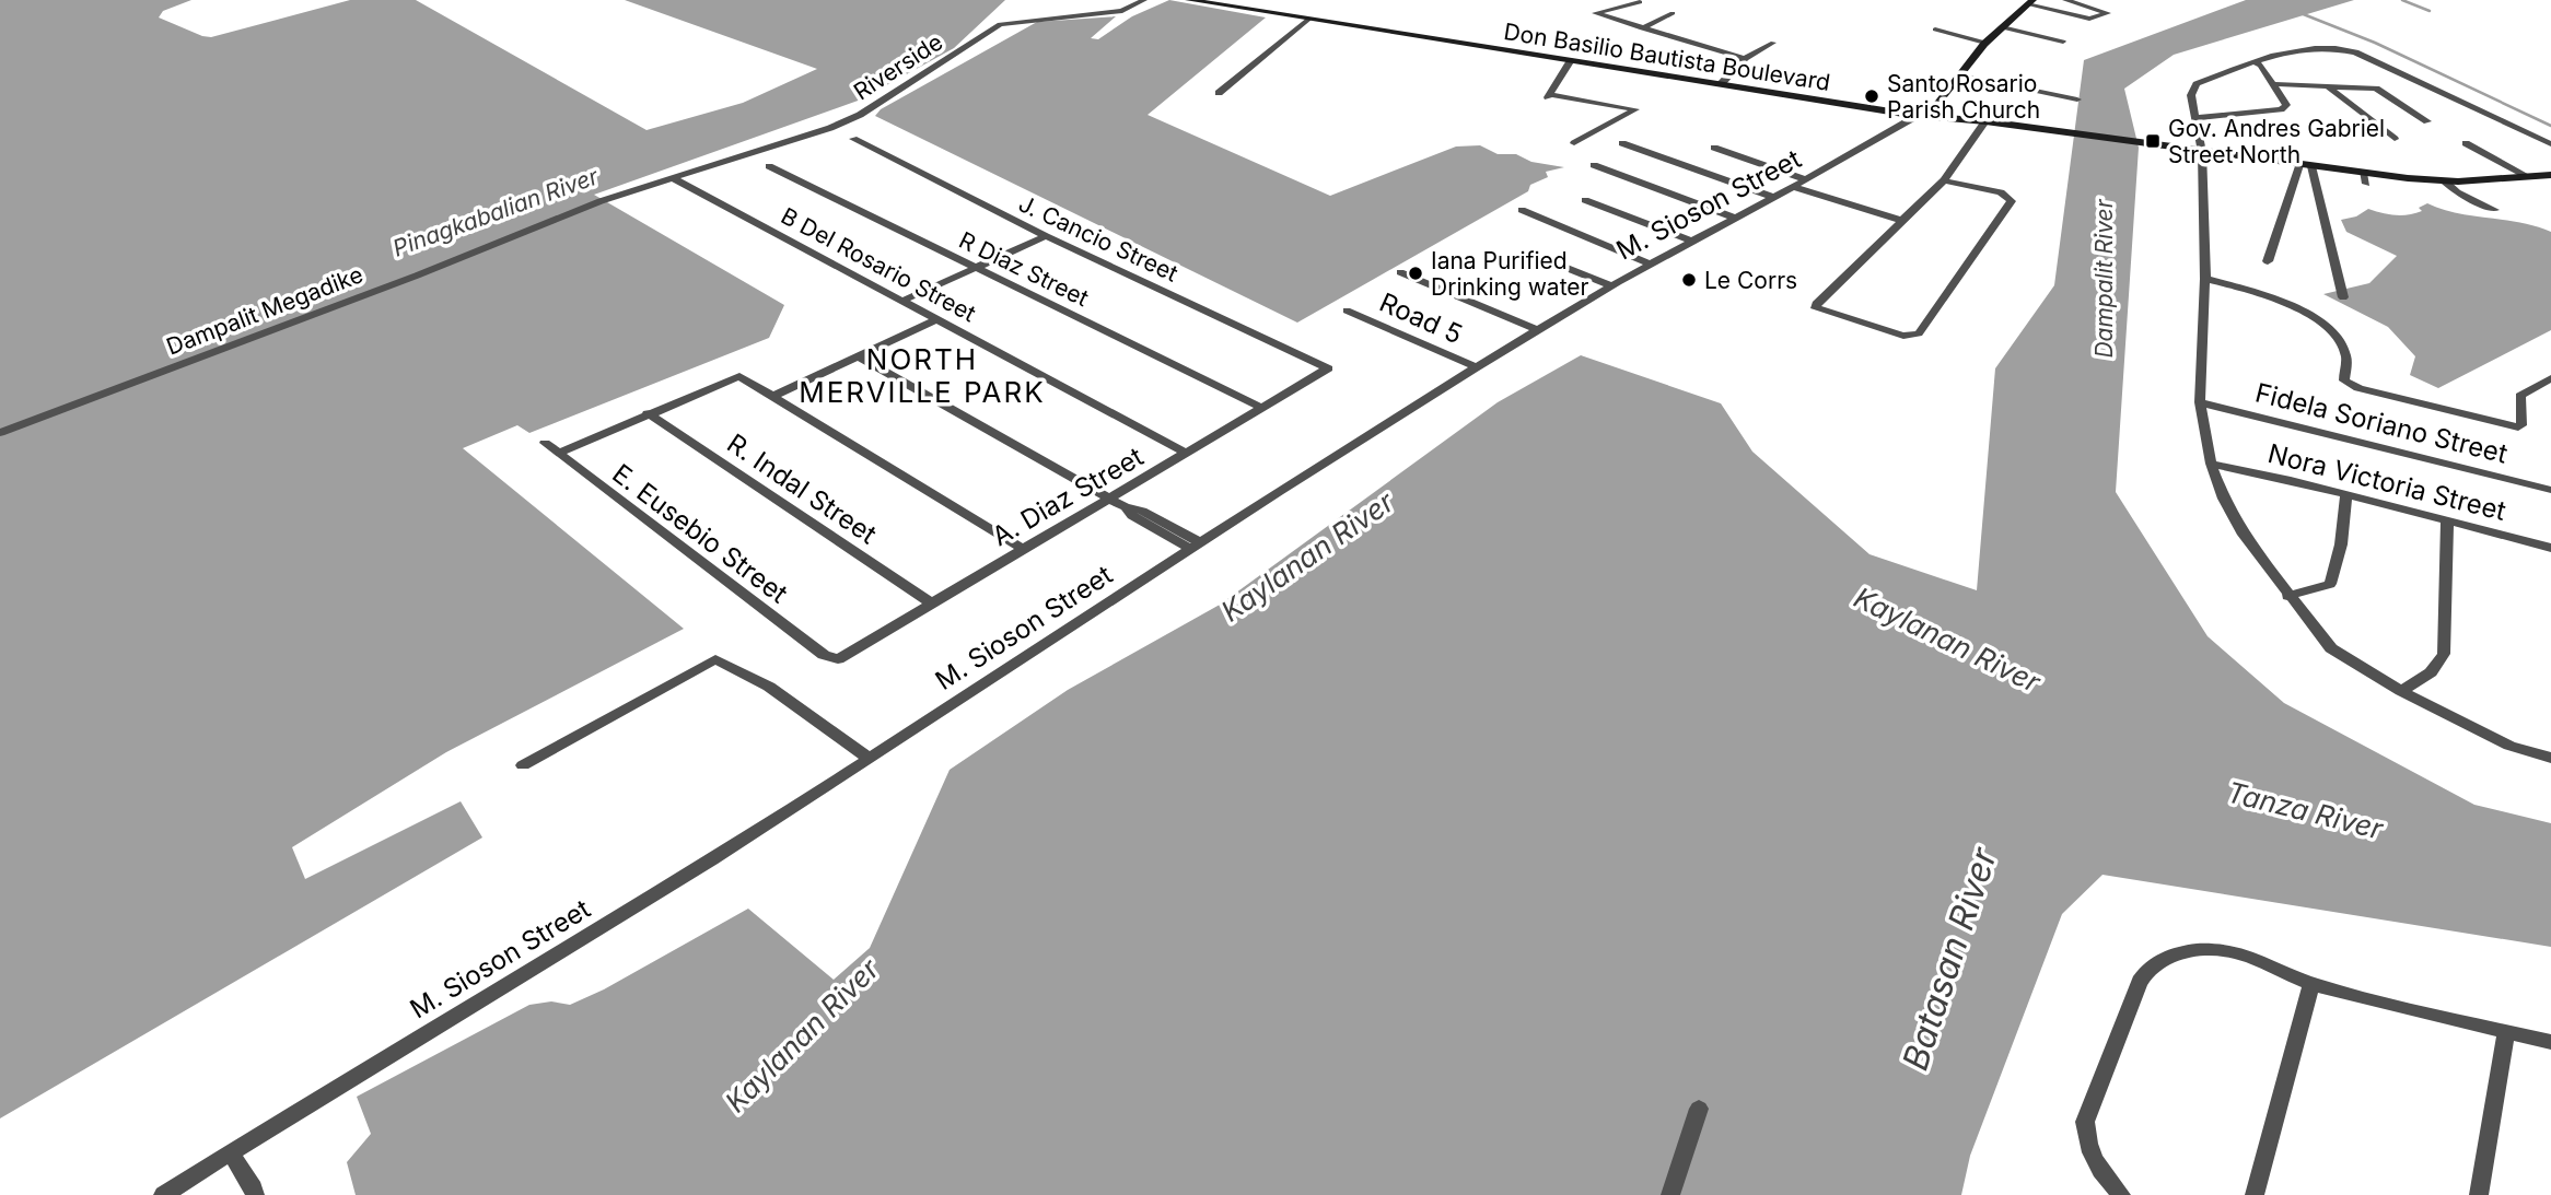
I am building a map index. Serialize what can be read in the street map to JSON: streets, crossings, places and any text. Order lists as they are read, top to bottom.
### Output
{
  "streets": {
    "main road": ["Don Basilio Bautista Boulevard"],
    "street": [
      "Riverside",
      "M. Sioson Street",
      "J. Cancio Street",
      "B Del Rosario Street",
      "R Diaz Street",
      "Dampalit Megadike",
      "Road 5",
      "Fidela Soriano Street",
      "Nora Victoria Street",
      "R. Indal Street",
      "A. Diaz Street",
      "E. Eusebio Street"
    ]
  },
  "crossings": [
    ["Don Basilio Bautista Boulevard", "M. Sioson Street"],
    ["Riverside", "B Del Rosario Street"],
    ["Riverside", "Dampalit Megadike"],
    ["M. Sioson Street", "Road 5"],
    ["J. Cancio Street", "A. Diaz Street"],
    ["B Del Rosario Street", "Dampalit Megadike"],
    ["B Del Rosario Street", "A. Diaz Street"],
    ["R Diaz Street", "A. Diaz Street"],
    ["R. Indal Street", "A. Diaz Street"],
    ["A. Diaz Street", "E. Eusebio Street"]
  ],
  "districts": ["NORTH MERVILLE PARK"],
  "water": [
    "Pinagkabalian River",
    "Dampalit River",
    "Kaylanan River",
    "Tanza River",
    "Batasan River"
  ],
  "places": {
    "other": ["Santo Rosario Parish Church", "Iana Purified Drinking water", "Le Corrs"],
    "transit": ["Gov. Andres Gabriel Street North"]
  }
}
